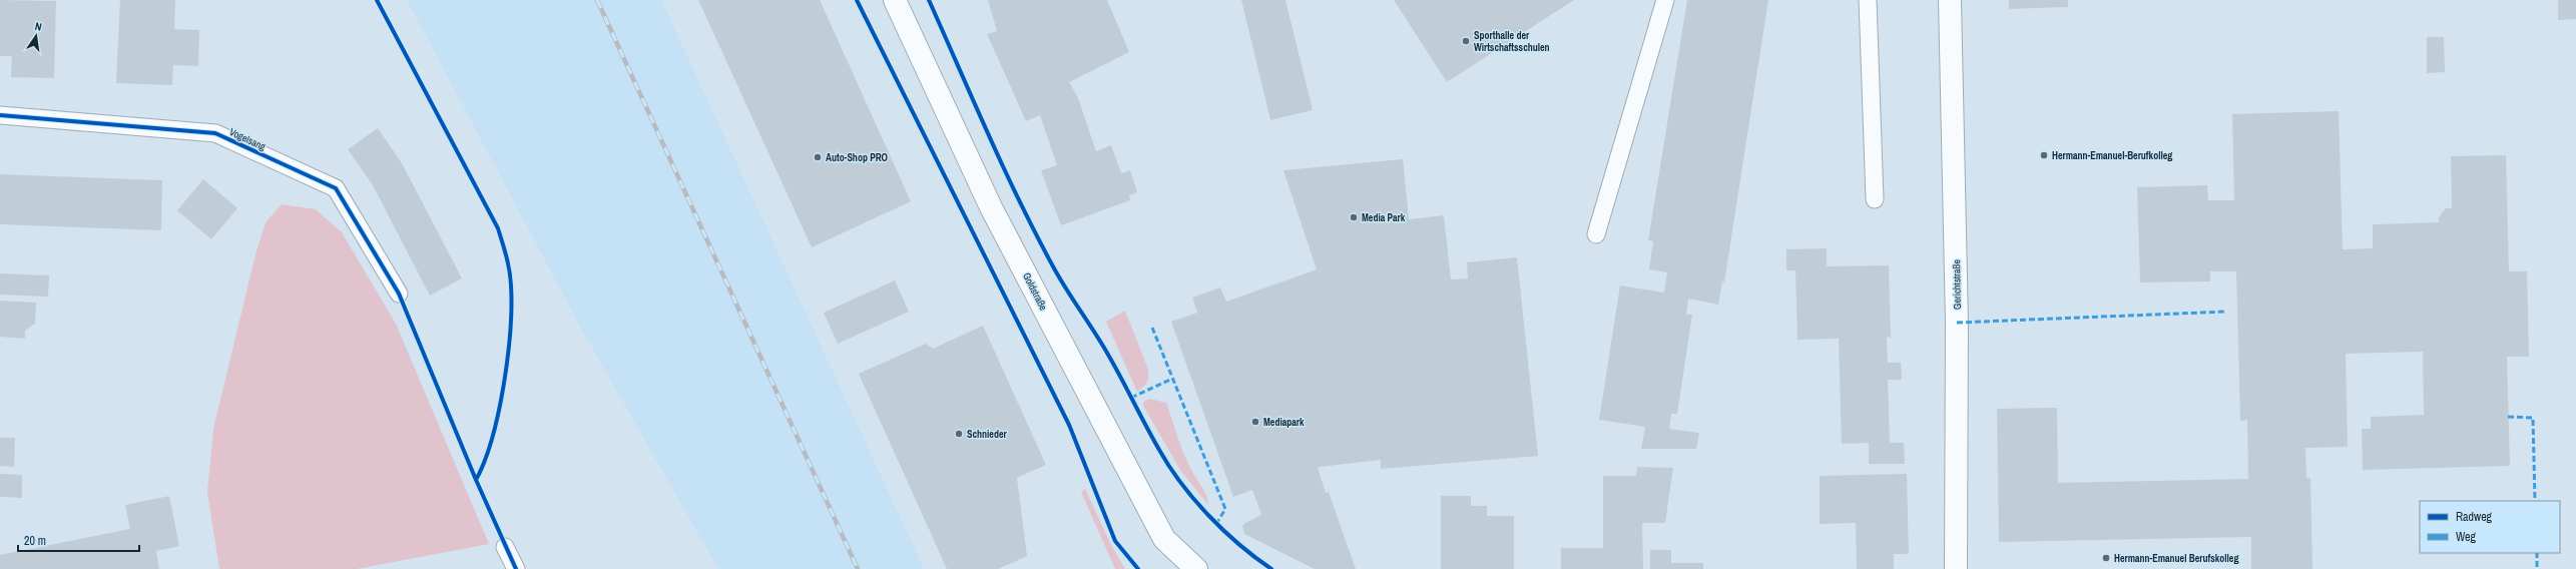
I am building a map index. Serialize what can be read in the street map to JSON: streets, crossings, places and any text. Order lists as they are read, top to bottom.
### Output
{
  "streets": {
    "street": ["Gerichtstraße", "Goldstraße"],
    "lane": ["Vogelsang"]
  },
  "places": [
    "Sporthalle der Wirtschaftsschulen",
    "Hermann-Emanuel-Berufkolleg",
    "Auto-Shop PRO",
    "Media Park",
    "Mediapark",
    "Schnieder",
    "Hermann-Emanuel Berufskolleg"
  ],
  "legend": ["Radweg", "Weg"],
  "scale_bar": "20 m",
  "north": "top"
}
